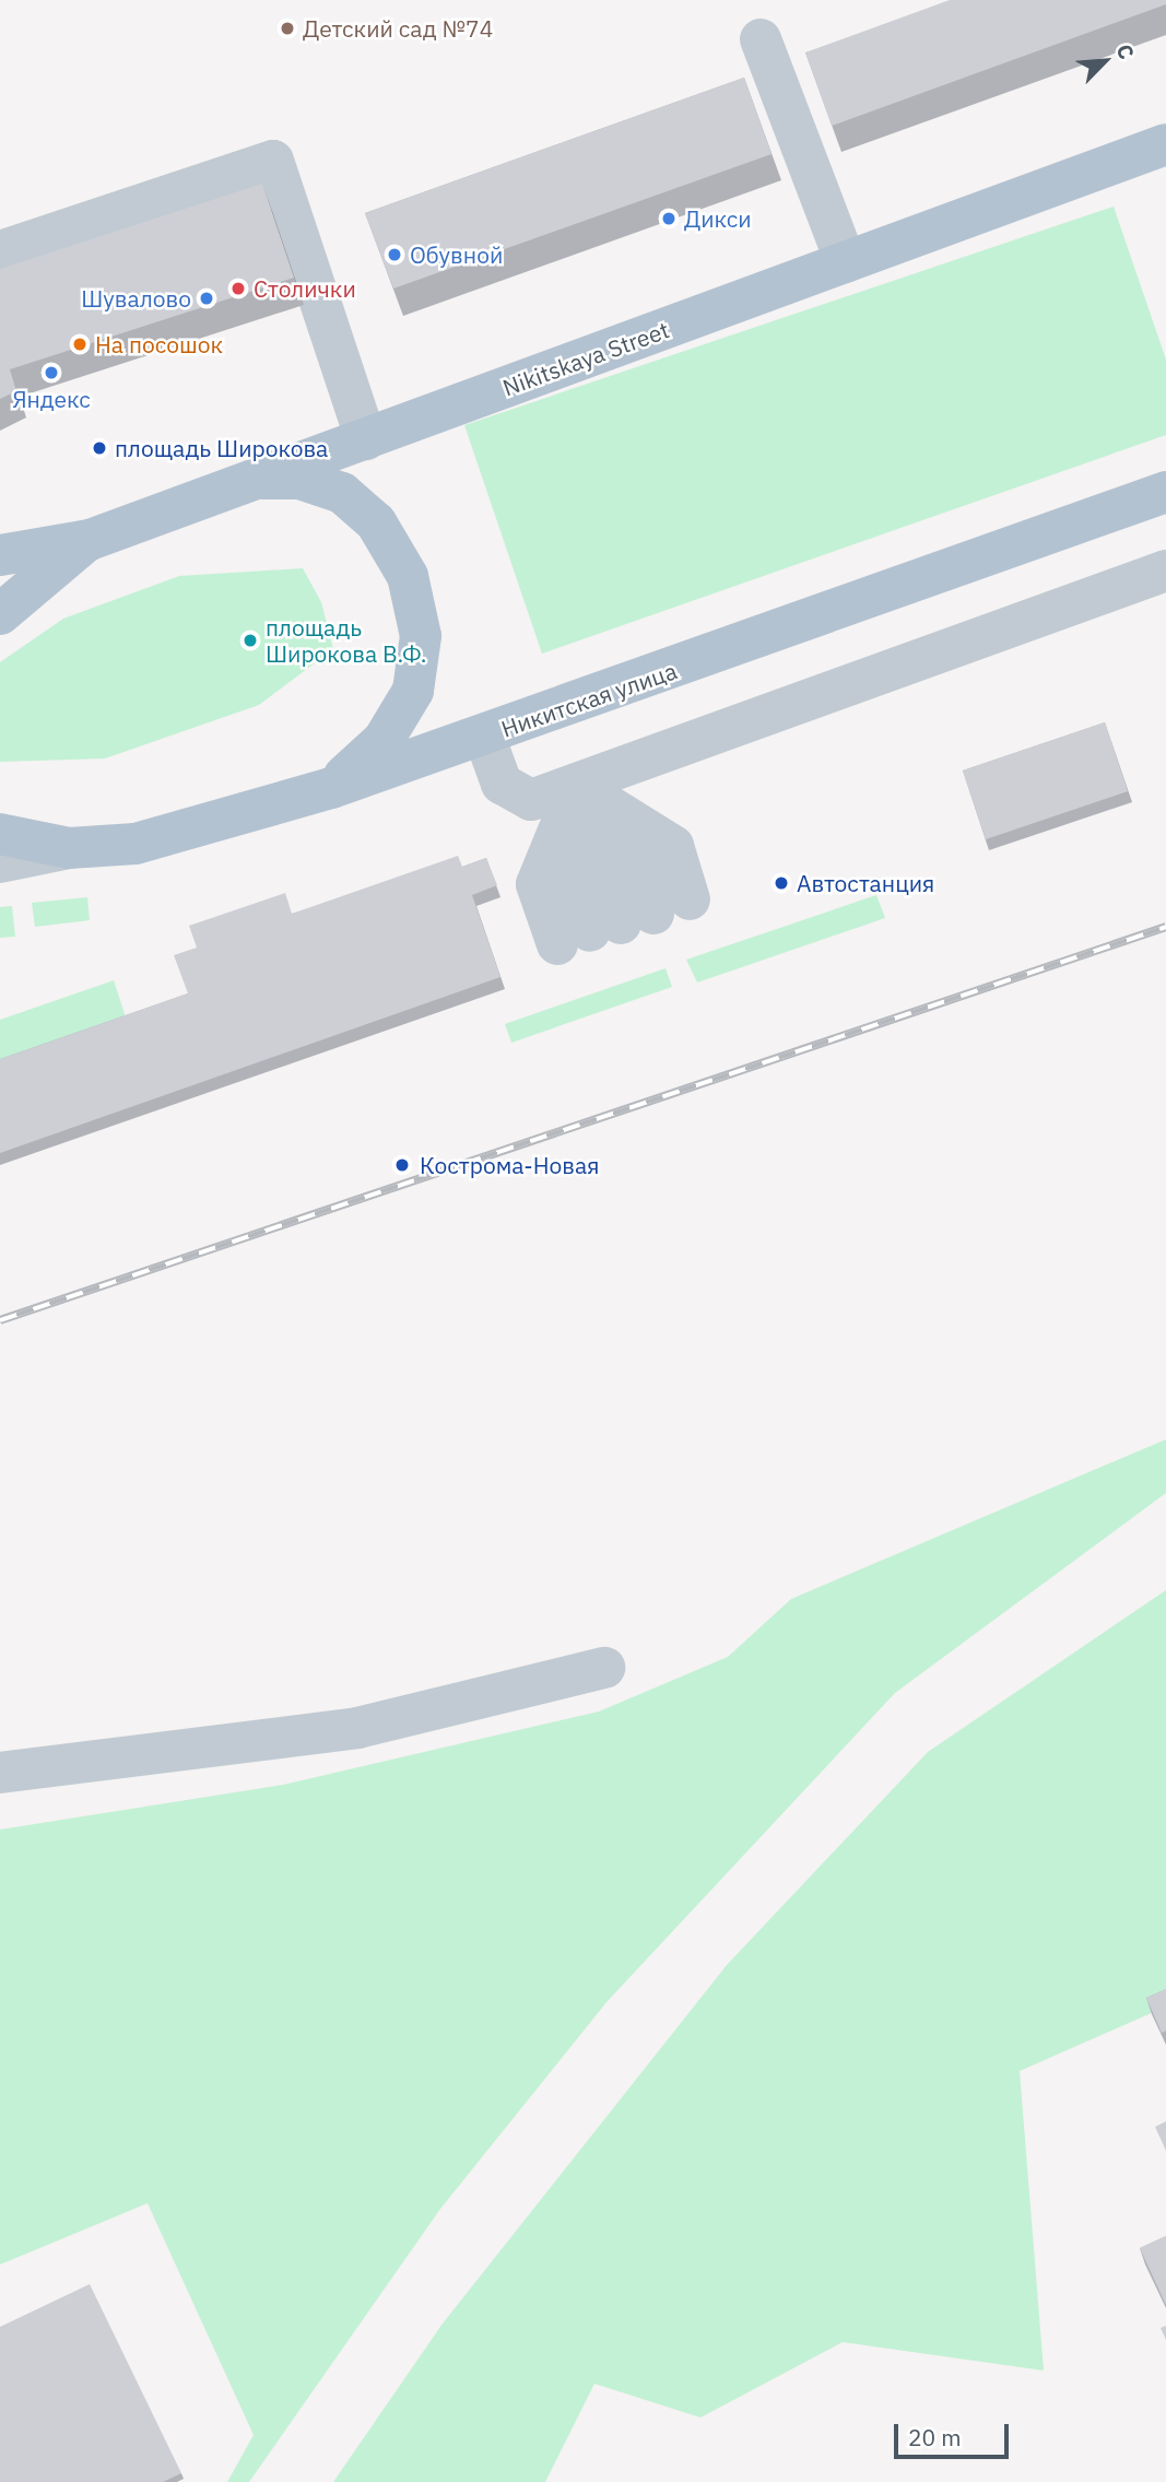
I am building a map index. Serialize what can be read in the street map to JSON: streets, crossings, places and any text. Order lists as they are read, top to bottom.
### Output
{
  "streets": {
    "main road": ["Nikitskaya Street", "Никитская улица"]
  },
  "places": [
    "Детский сад №74",
    "Дикси",
    "Обувной",
    "Столички",
    "Шувалово",
    "На посошок",
    "Яндекс",
    "площадь Широкова",
    "площадь Широкова В.Ф.",
    "Автостанция",
    "Кострома-Новая"
  ],
  "scale_bar": "20 m",
  "north": "top right"
}
